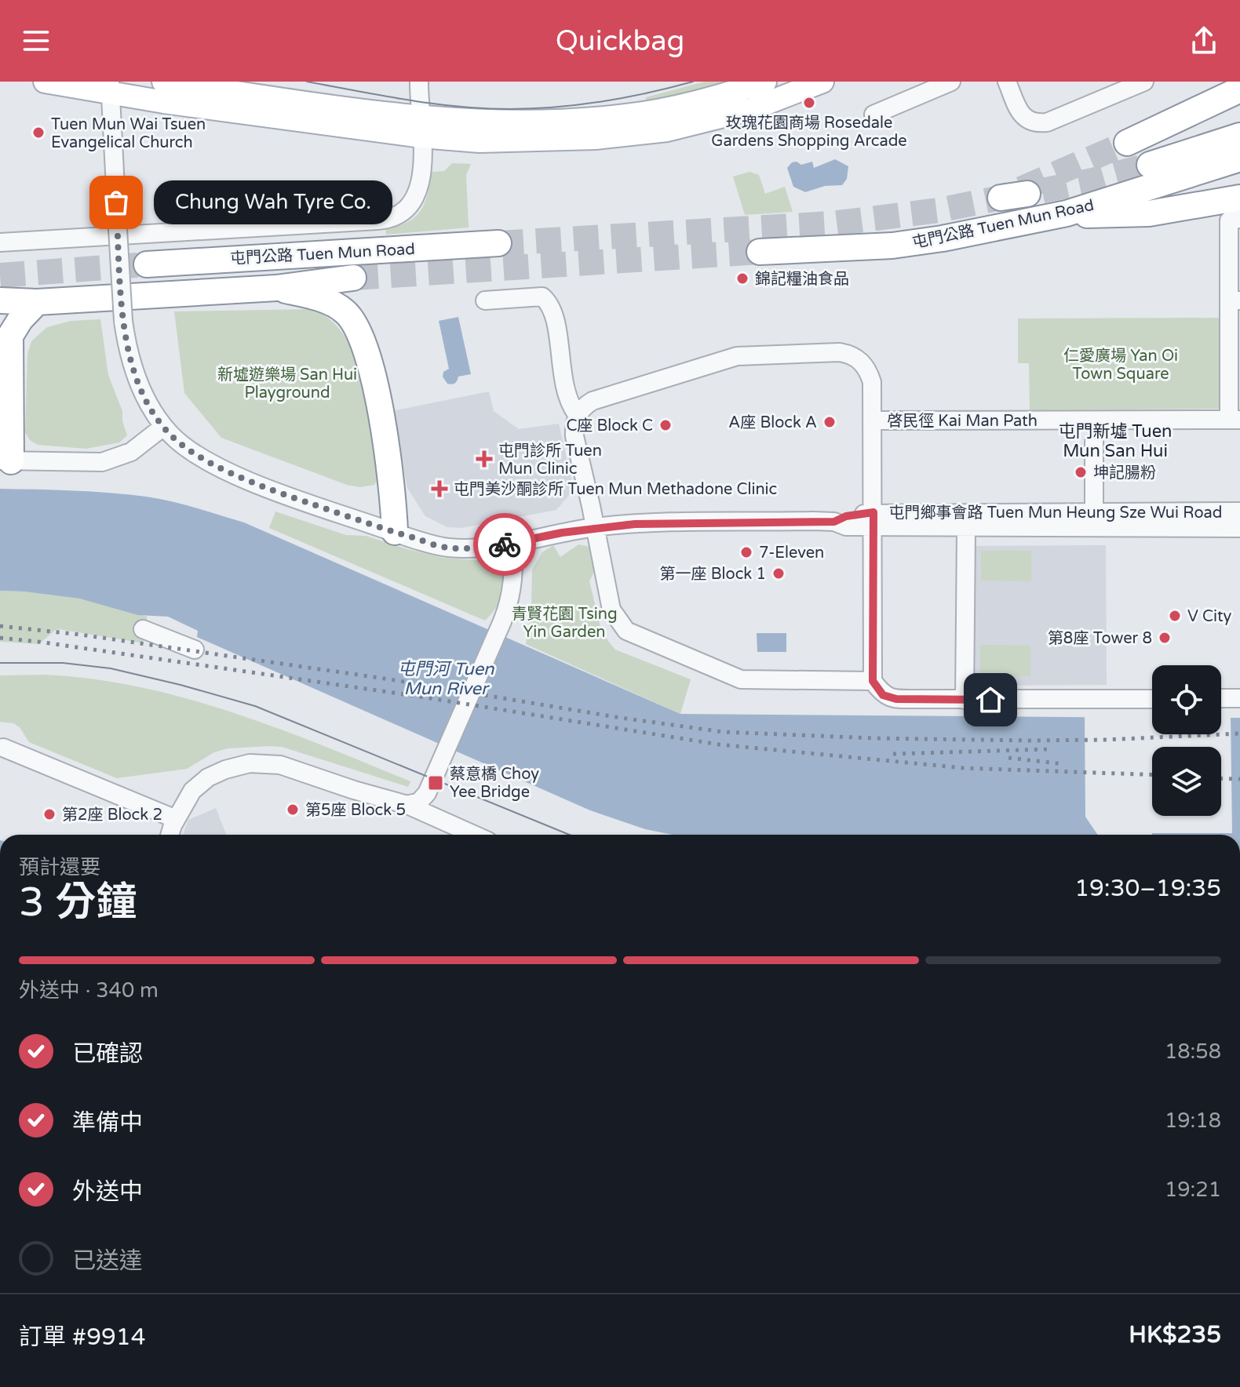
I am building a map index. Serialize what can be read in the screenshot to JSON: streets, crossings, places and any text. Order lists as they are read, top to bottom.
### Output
{
  "streets": {
    "highway": ["屯門公路 Tuen Mun Road"],
    "street": ["啓民徑 Kai Man Path", "屯門鄉事會路 Tuen Mun Heung Sze Wui Road"]
  },
  "districts": ["屯門新墟 Tuen Mun San Hui"],
  "water": ["屯門河 Tuen Mun River"],
  "parks": ["仁愛廣場 Yan Oi Town Square", "新墟遊樂場 San Hui Playground", "青賢花園 Tsing Yin Garden"],
  "places": {
    "other": [
      "玫瑰花園商場 Rosedale Gardens Shopping Arcade",
      "Tuen Mun Wai Tsuen Evangelical Church",
      "Chung Wah Tyre Co.",
      "錦記糧油食品",
      "A座 Block A",
      "C座 Block C",
      "坤記腸粉",
      "7-Eleven",
      "第一座 Block 1",
      "V City",
      "第8座 Tower 8",
      "第5座 Block 5",
      "第2座 Block 2"
    ],
    "health": ["屯門診所 Tuen Mun Clinic", "屯門美沙酮診所 Tuen Mun Methadone Clinic"],
    "transit": ["蔡意橋 Choy Yee Bridge"]
  },
  "page": {
    "header": "Quickbag",
    "bubble": "Chung Wah Tyre Co.",
    "heading": ["3 分鐘", "預計還要", "19:30–19:35"],
    "panel": ["訂單 #9914", "HK$235"],
    "bar": "外送中 · 340 m",
    "list": [
      ["已確認", "18:58"],
      ["準備中", "19:18"],
      ["外送中", "19:21"],
      "已送達"
    ]
  }
}
